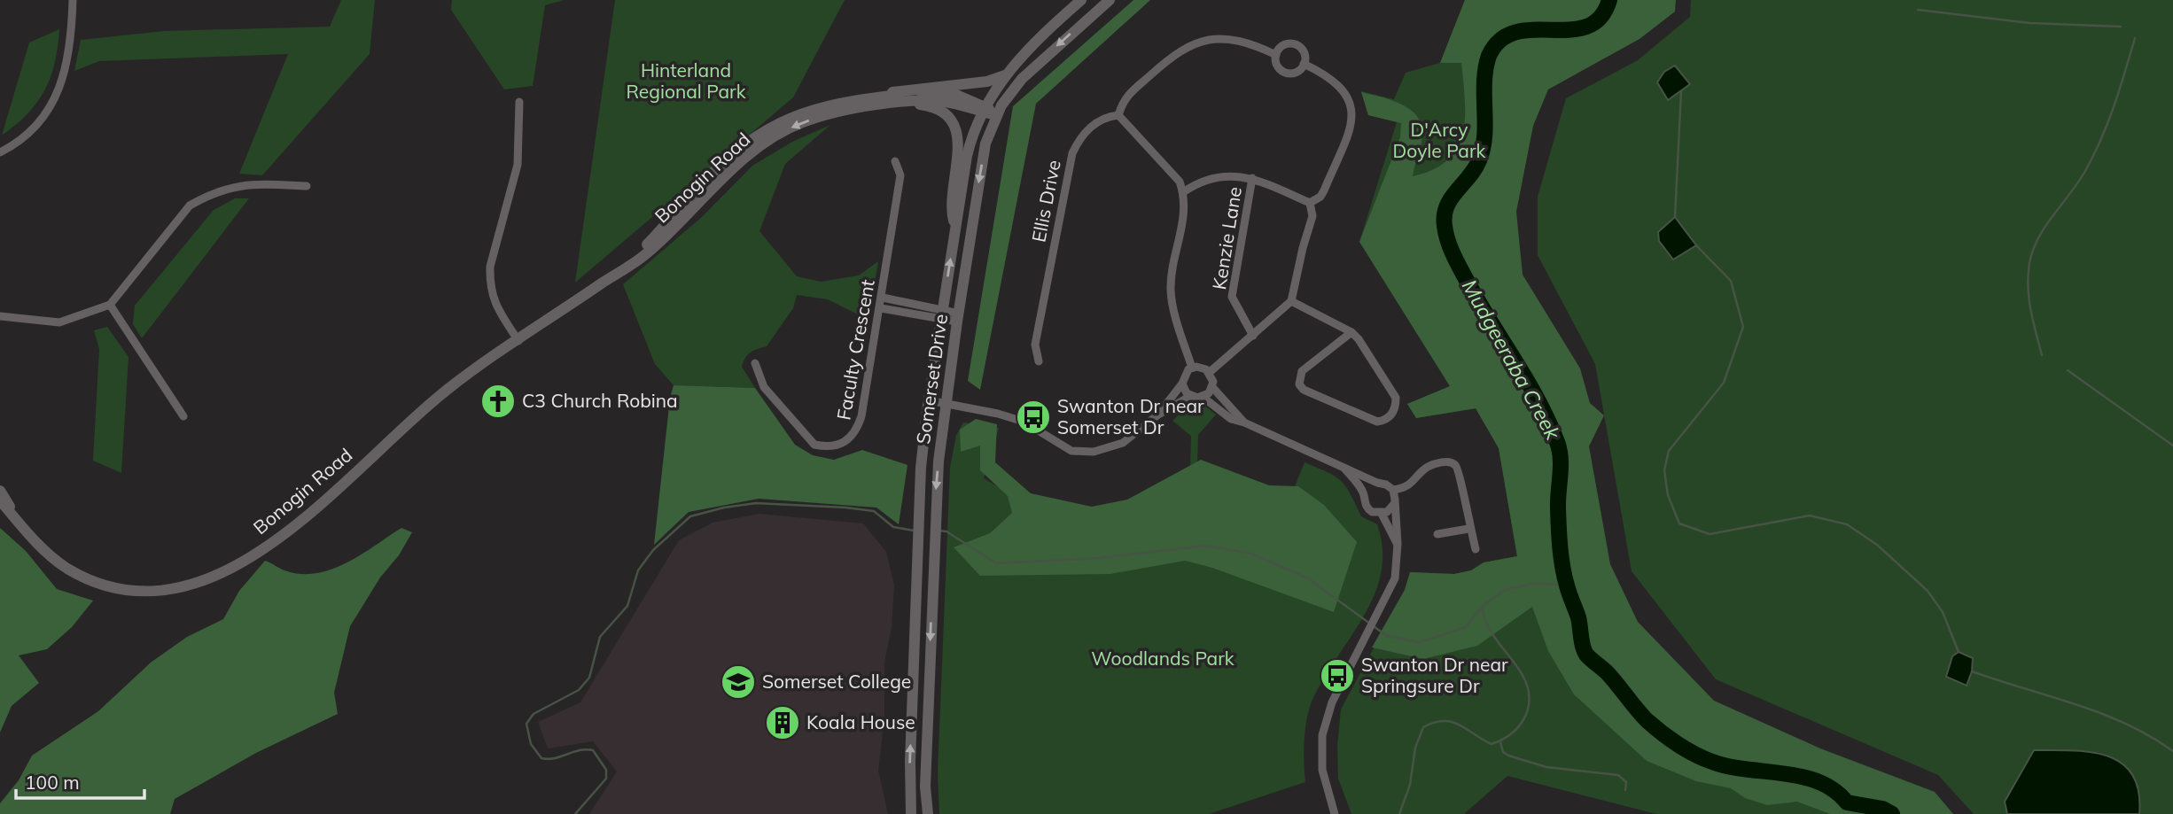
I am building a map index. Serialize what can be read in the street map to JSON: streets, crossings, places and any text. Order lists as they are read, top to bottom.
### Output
{
  "streets": {
    "street": [
      "Bonogin Road",
      "Ellis Drive",
      "Kenzie Lane",
      "Faculty Crescent",
      "Somerset Drive"
    ]
  },
  "crossings": [
    ["Bonogin Road", "Somerset Drive"]
  ],
  "water": ["Mudgeeraba Creek"],
  "parks": ["Hinterland Regional Park", "D'Arcy Doyle Park", "Woodlands Park"],
  "places": {
    "church": ["C3 Church Robina"],
    "bus stop": ["Swanton Dr near Somerset Dr", "Swanton Dr near Springsure Dr"],
    "school or university": ["Somerset College"],
    "building": ["Koala House"]
  },
  "scale_bar": "100 m"
}
